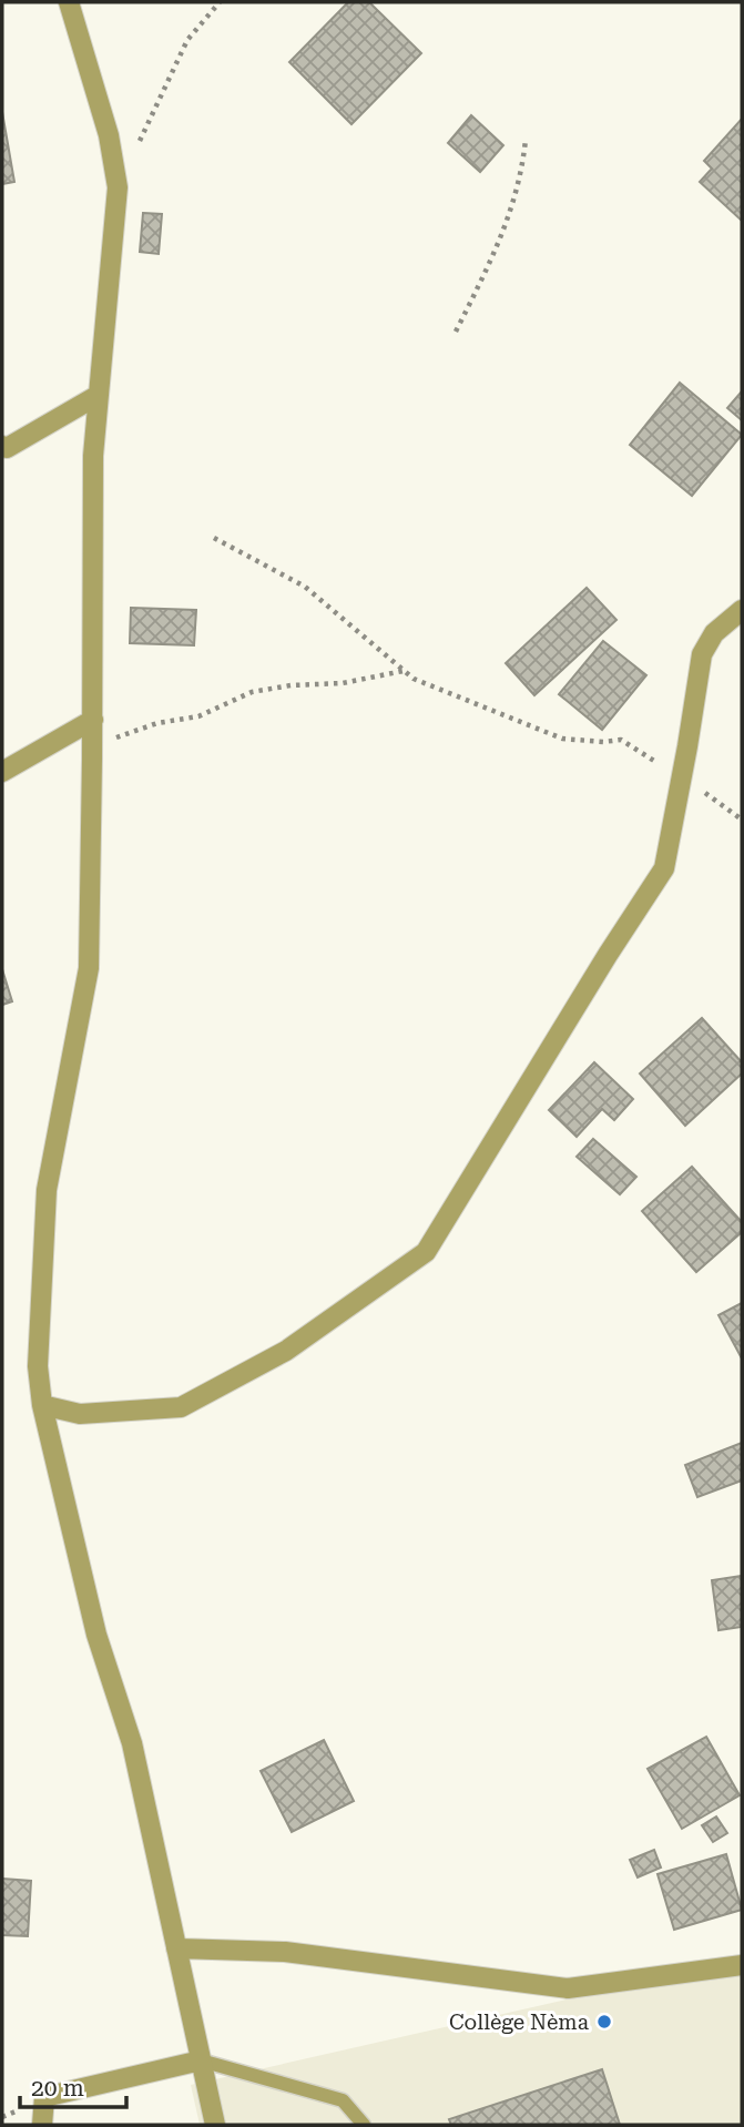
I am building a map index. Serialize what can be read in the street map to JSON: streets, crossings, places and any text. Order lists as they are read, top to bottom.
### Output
{
  "places": ["Collège Nèma"],
  "scale_bar": "20 m"
}
